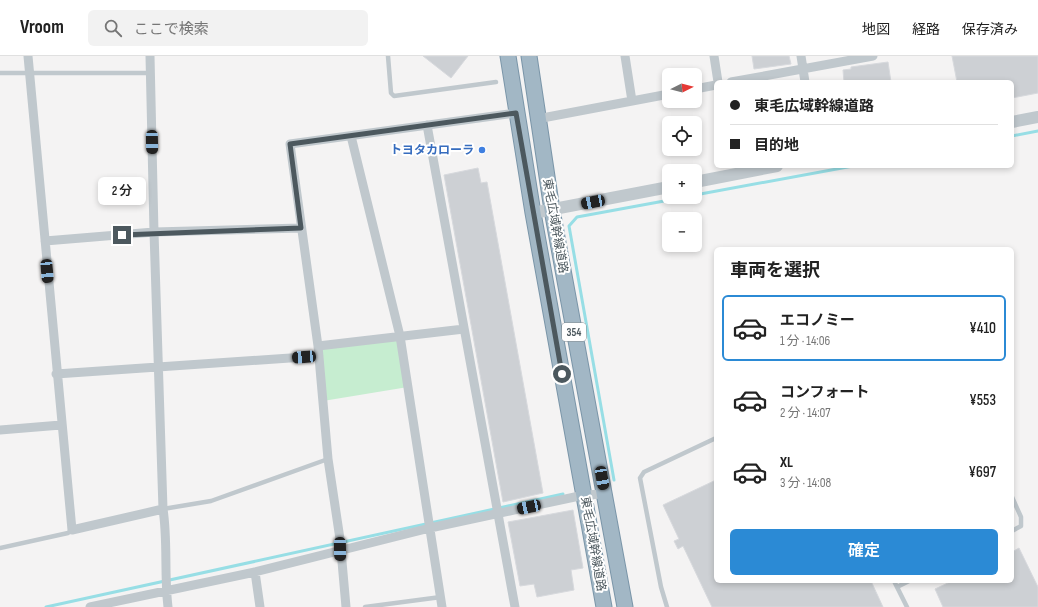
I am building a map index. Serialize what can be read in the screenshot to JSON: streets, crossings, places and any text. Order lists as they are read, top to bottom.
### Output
{
  "streets": {
    "highway": ["東毛広域幹線道路", "354"]
  },
  "places": ["トヨタカローラ"],
  "north": "right",
  "page": {
    "header": "Vroom",
    "search": "ここで検索",
    "nav": ["地図", "経路", "保存済み"],
    "map_buttons": ["+", "−"],
    "banner": ["東毛広域幹線道路", "目的地"],
    "bubble": "2 分",
    "heading": "車両を選択",
    "list": [
      {
        "name": "エコノミー",
        "note": "1 分 · 14:06",
        "value": "¥410"
      },
      {
        "name": "コンフォート",
        "note": "2 分 · 14:07",
        "value": "¥553"
      },
      {
        "name": "XL",
        "note": "3 分 · 14:08",
        "value": "¥697"
      }
    ],
    "buttons": "確定"
  }
}
